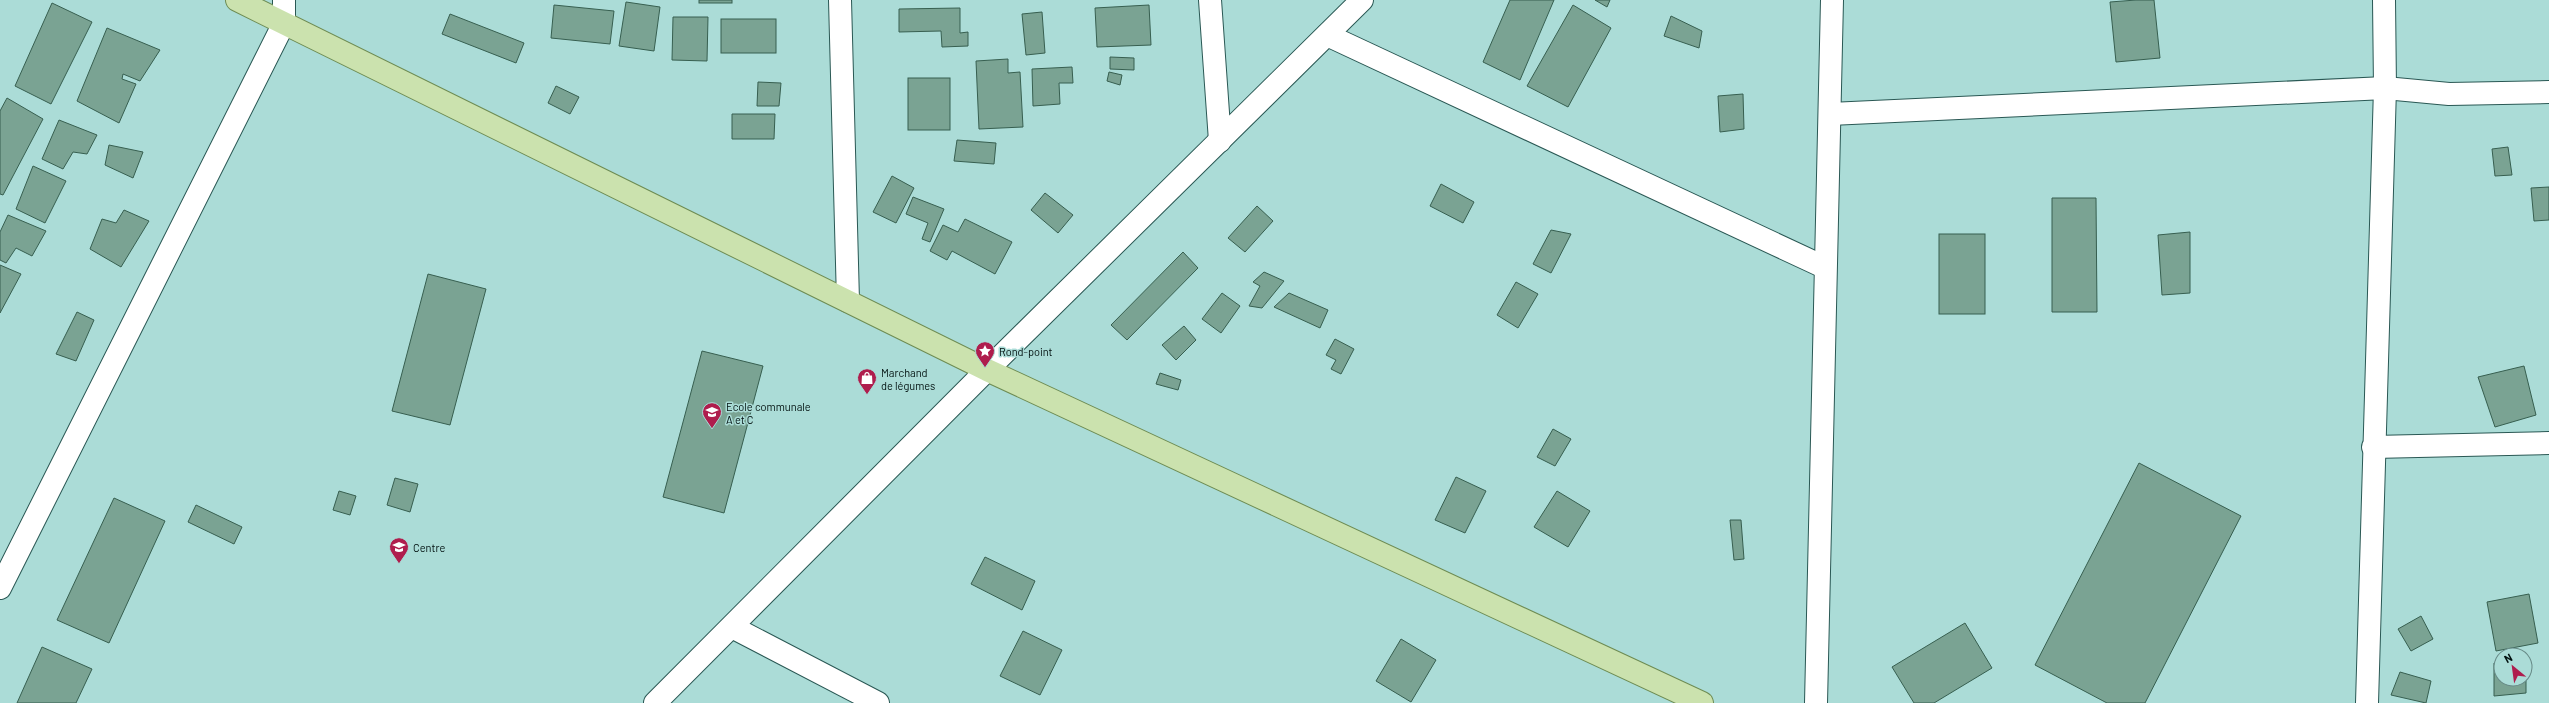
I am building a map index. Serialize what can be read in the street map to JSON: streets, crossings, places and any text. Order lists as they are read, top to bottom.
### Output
{
  "places": {
    "place": ["Rond-point"],
    "shop": ["Marchand de légumes"],
    "school or university": ["Ecole communale A et C", "Centre"]
  },
  "north": "top left"
}
